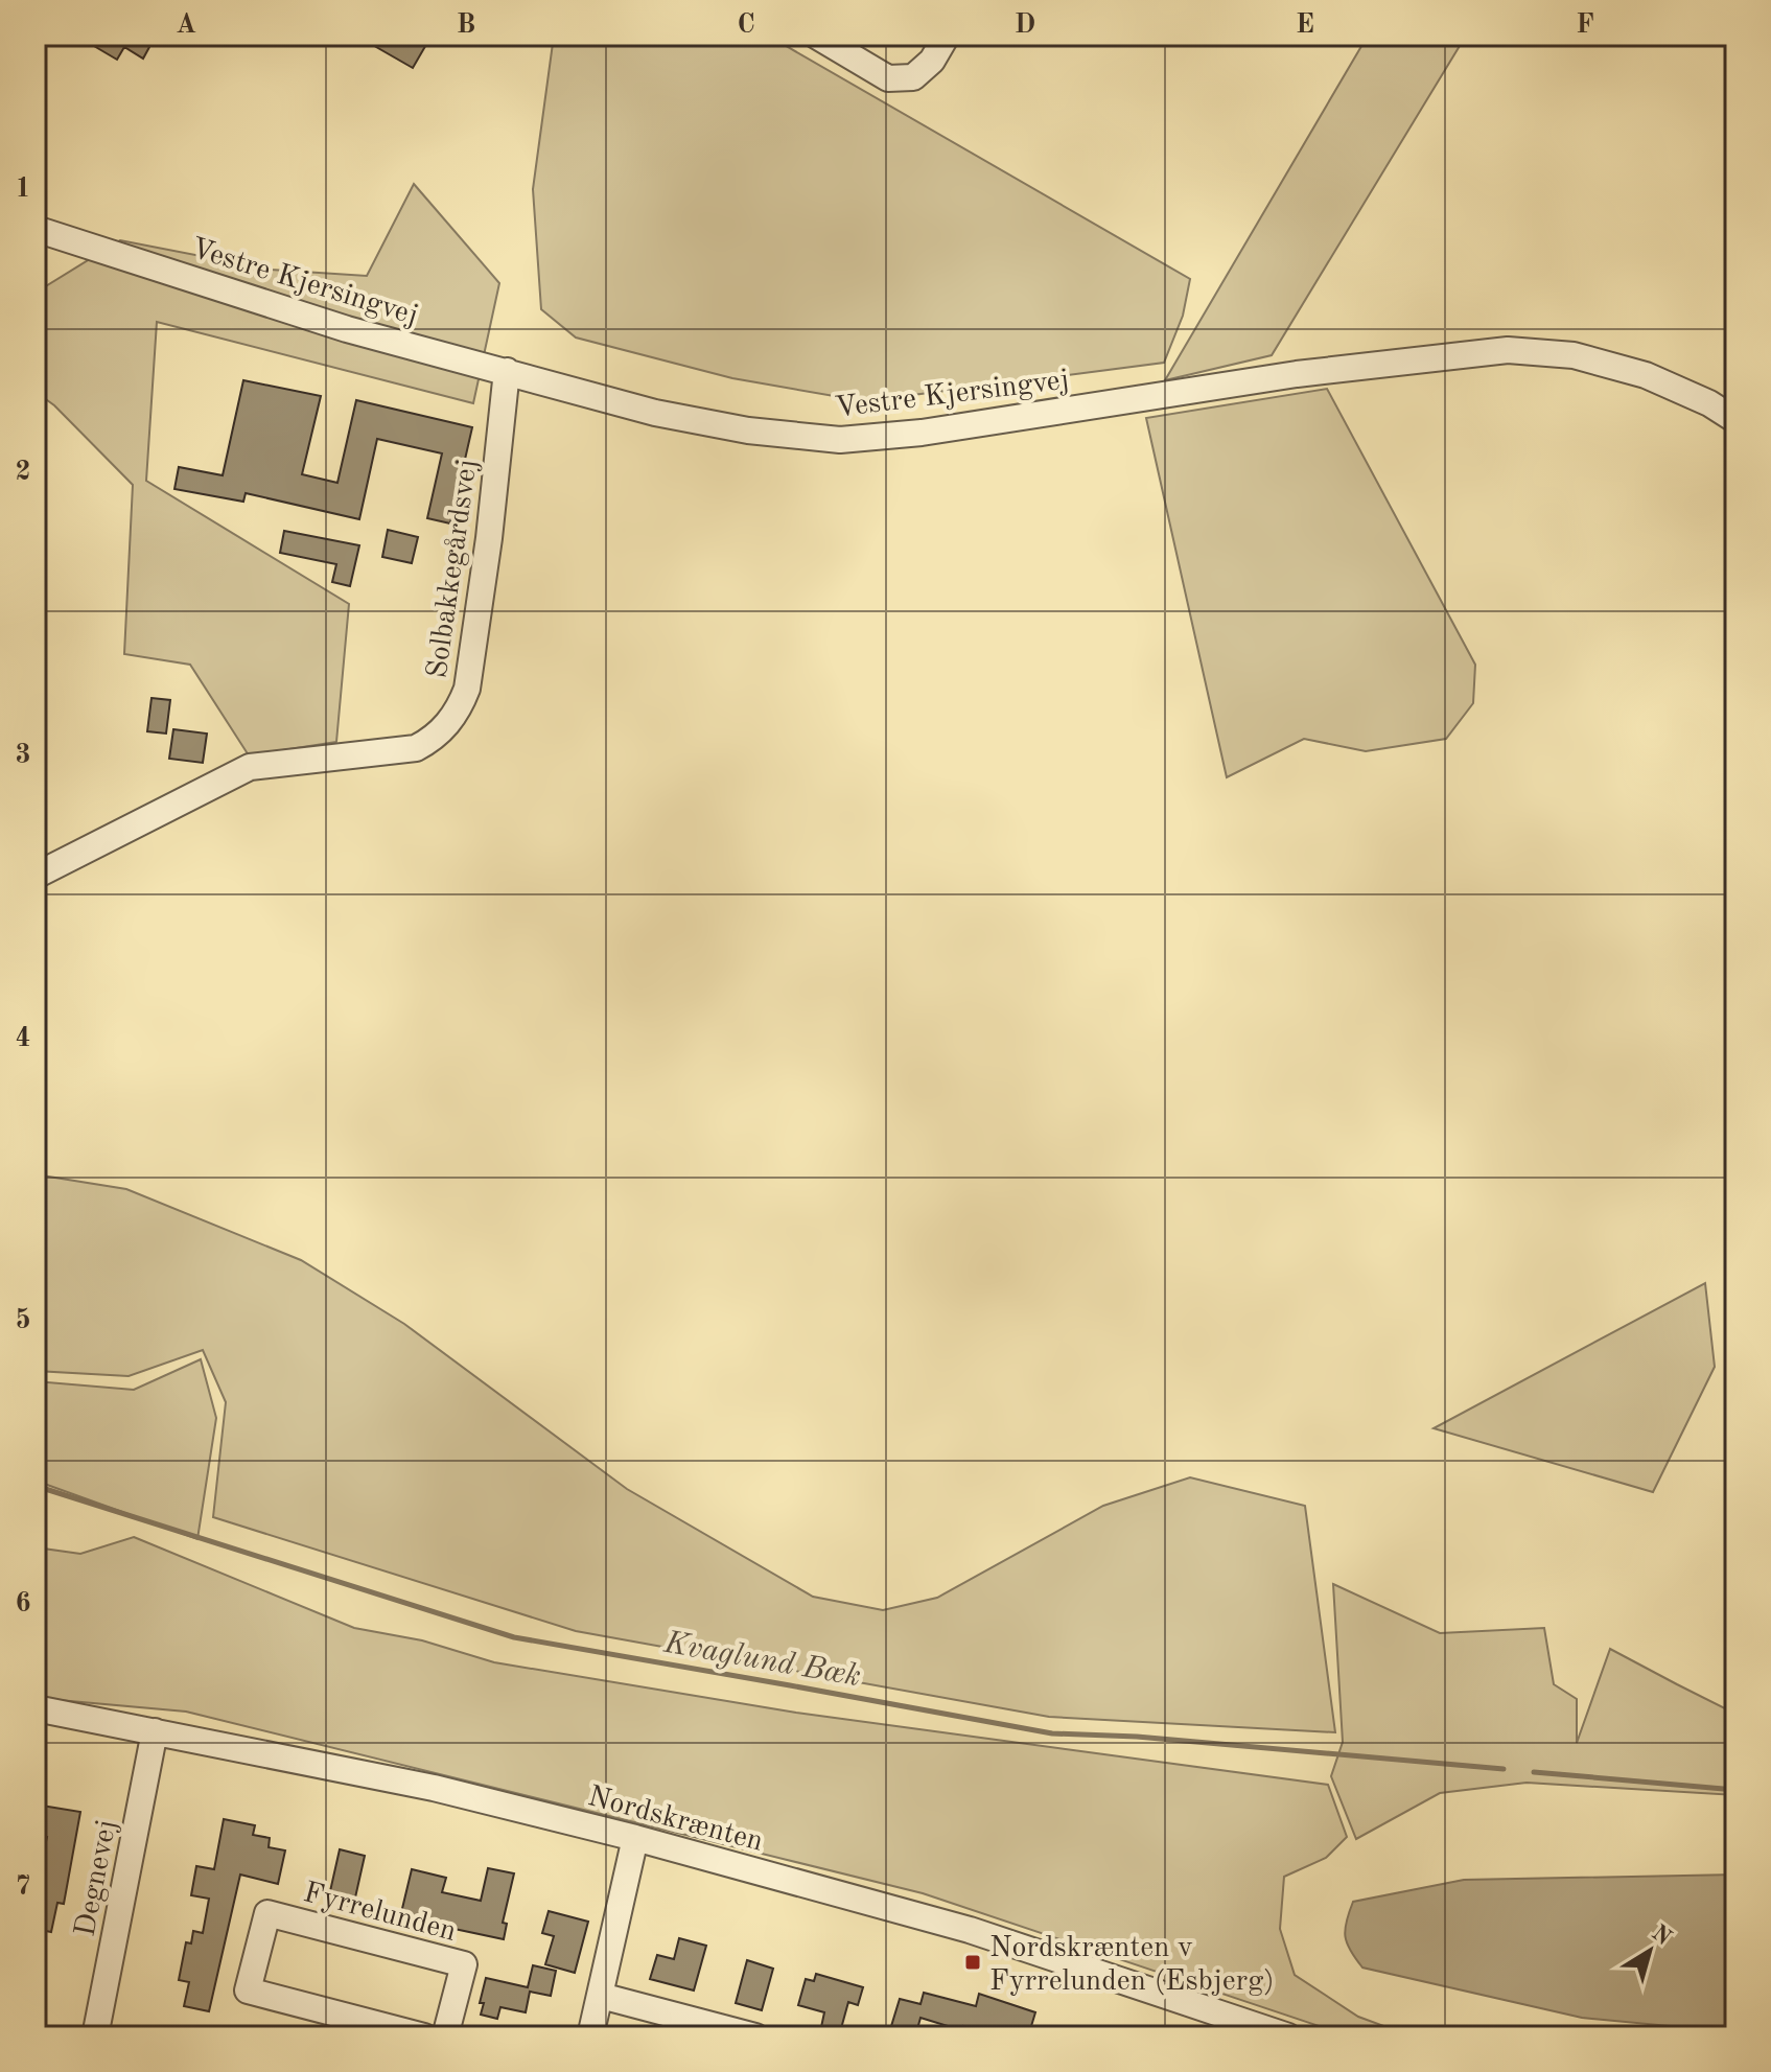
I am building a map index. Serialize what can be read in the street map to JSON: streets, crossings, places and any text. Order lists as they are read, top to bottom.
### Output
{
  "streets": {
    "street": [
      "Vestre Kjersingvej",
      "Solbakkegårdsvej",
      "Nordskrænten",
      "Degnevej",
      "Fyrrelunden"
    ]
  },
  "crossings": [
    ["Vestre Kjersingvej", "Solbakkegårdsvej"],
    ["Nordskrænten", "Degnevej"]
  ],
  "water": ["Kvaglund Bæk"],
  "places": {
    "transit": ["Nordskrænten v Fyrrelunden (Esbjerg)"]
  },
  "north": "top right",
  "grid": {
    "columns": [
      "A",
      "B",
      "C",
      "D",
      "E",
      "F"
    ],
    "rows": [
      "1",
      "2",
      "3",
      "4",
      "5",
      "6",
      "7"
    ]
  }
}
